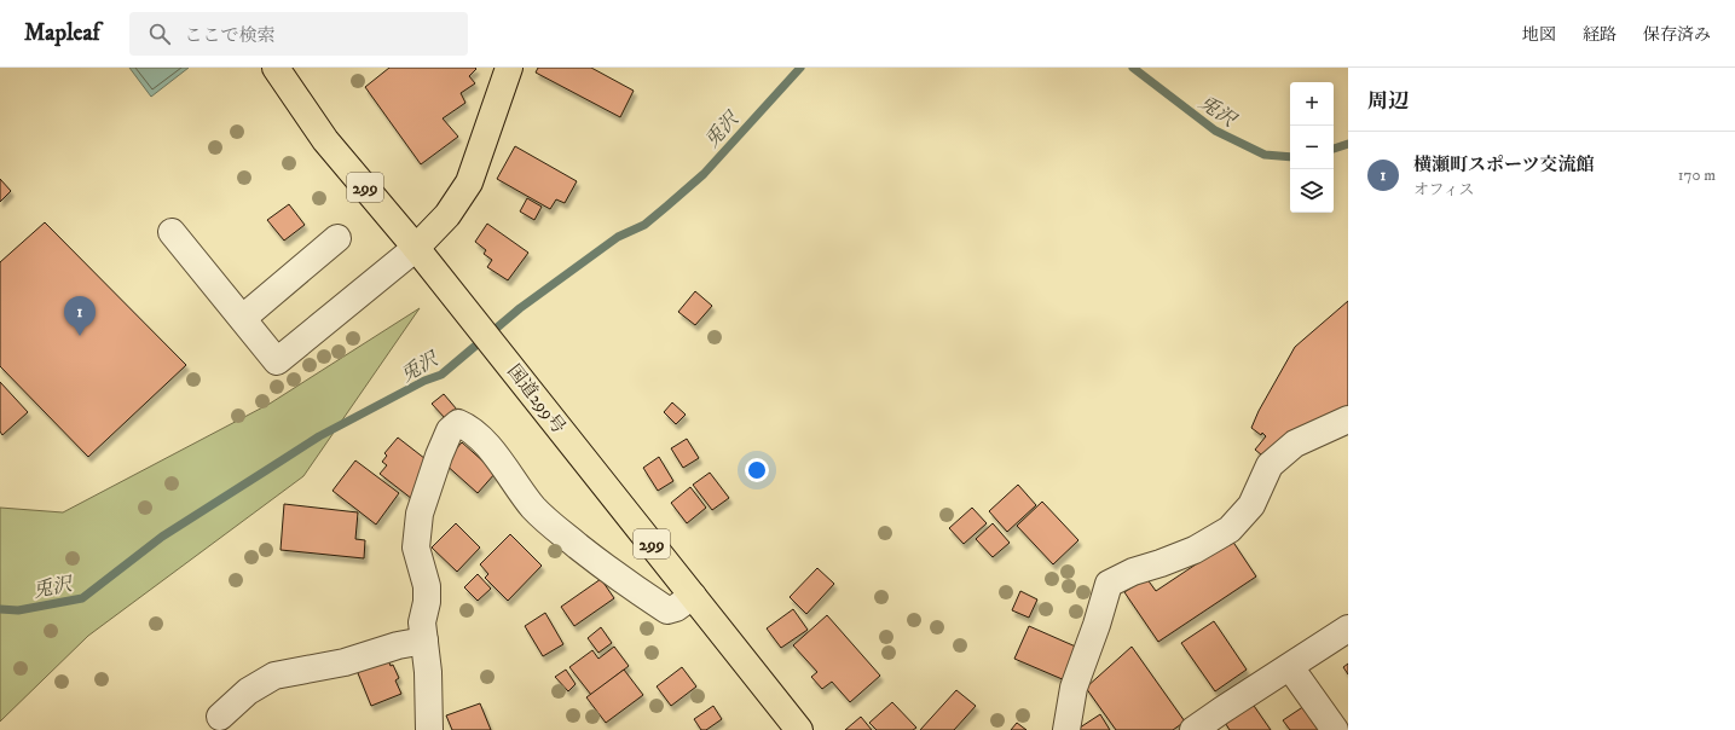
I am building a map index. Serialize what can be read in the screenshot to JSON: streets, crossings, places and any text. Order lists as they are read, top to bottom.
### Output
{
  "streets": {
    "main road": ["299", "国道299号"]
  },
  "water": ["兎沢"],
  "page": {
    "header": "Mapleaf",
    "search": "ここで検索",
    "nav": ["地図", "経路", "保存済み"],
    "heading": "周辺",
    "map_buttons": ["+", "−"],
    "list": [
      {
        "mark": "1",
        "name": "横瀬町スポーツ交流館",
        "note": "オフィス",
        "value": "170 m"
      }
    ],
    "pins": "1"
  }
}
